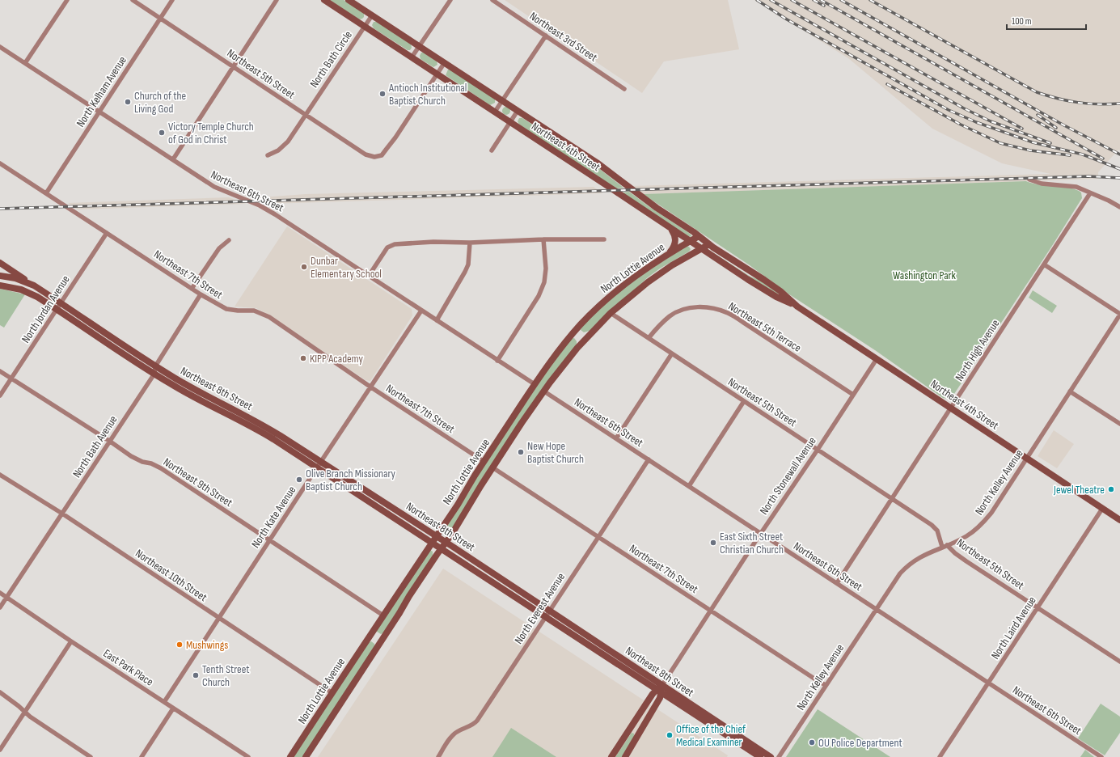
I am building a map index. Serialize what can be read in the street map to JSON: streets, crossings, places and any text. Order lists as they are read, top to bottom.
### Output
{
  "streets": {
    "main road": [
      "Northeast 4th Street",
      "North Lottie Avenue",
      "Northeast 8th Street",
      "North Stonewall Avenue"
    ],
    "street": [
      "Northeast 3rd Street",
      "North Bath Circle",
      "Northeast 5th Street",
      "North Kelham Avenue",
      "Northeast 6th Street",
      "Northeast 7th Street",
      "North Jordan Avenue",
      "Northeast 5th Terrace",
      "North High Avenue",
      "North Bath Avenue",
      "Northeast 9th Street",
      "North Kelley Avenue",
      "North Kate Avenue",
      "Northeast 10th Street",
      "North Everest Avenue",
      "North Laird Avenue",
      "East Park Place"
    ]
  },
  "crossings": [
    ["North Bath Circle", "Northeast 5th Street"],
    ["North Bath Circle", "Northeast 4th Street"],
    ["Northeast 5th Street", "North Kelham Avenue"],
    ["Northeast 5th Street", "Northeast 4th Street"],
    ["Northeast 5th Street", "North Lottie Avenue"],
    ["Northeast 5th Street", "Northeast 5th Terrace"],
    ["Northeast 5th Street", "North High Avenue"],
    ["Northeast 5th Street", "North Stonewall Avenue"],
    ["Northeast 5th Street", "North Kelley Avenue"],
    ["Northeast 5th Street", "North Laird Avenue"],
    ["North Kelham Avenue", "Northeast 6th Street"],
    ["North Kelham Avenue", "Northeast 7th Street"],
    ["Northeast 4th Street", "North Lottie Avenue"],
    ["Northeast 4th Street", "North High Avenue"],
    ["Northeast 4th Street", "North Stonewall Avenue"],
    ["Northeast 4th Street", "North Kelley Avenue"],
    ["Northeast 4th Street", "North Laird Avenue"],
    ["Northeast 6th Street", "North Lottie Avenue"],
    ["Northeast 6th Street", "North High Avenue"],
    ["Northeast 6th Street", "North Stonewall Avenue"],
    ["Northeast 6th Street", "North Kelley Avenue"],
    ["Northeast 6th Street", "North Kate Avenue"],
    ["Northeast 6th Street", "North Everest Avenue"],
    ["Northeast 6th Street", "North Laird Avenue"],
    ["North Lottie Avenue", "Northeast 7th Street"],
    ["North Lottie Avenue", "Northeast 8th Street"],
    ["North Lottie Avenue", "Northeast 9th Street"],
    ["North Lottie Avenue", "Northeast 10th Street"],
    ["Northeast 7th Street", "North Jordan Avenue"],
    ["Northeast 7th Street", "North Bath Avenue"],
    ["Northeast 7th Street", "North Stonewall Avenue"],
    ["Northeast 7th Street", "North Kelley Avenue"],
    ["Northeast 7th Street", "North Kate Avenue"],
    ["Northeast 7th Street", "North Everest Avenue"],
    ["North Jordan Avenue", "Northeast 8th Street"],
    ["North Jordan Avenue", "Northeast 9th Street"],
    ["Northeast 5th Terrace", "North Stonewall Avenue"],
    ["Northeast 8th Street", "North Bath Avenue"],
    ["Northeast 8th Street", "North Stonewall Avenue"],
    ["Northeast 8th Street", "North Kate Avenue"],
    ["Northeast 8th Street", "North Everest Avenue"],
    ["North Bath Avenue", "Northeast 9th Street"],
    ["North Bath Avenue", "Northeast 10th Street"],
    ["North Bath Avenue", "East Park Place"],
    ["Northeast 9th Street", "North Kate Avenue"],
    ["North Kate Avenue", "Northeast 10th Street"],
    ["North Kate Avenue", "East Park Place"]
  ],
  "parks": ["Washington Park"],
  "places": [
    "Antioch Institutional Baptist Church",
    "Church of the Living God",
    "Victory Temple Church of God in Christ",
    "Dunbar Elementary School",
    "KIPP Academy",
    "New Hope Baptist Church",
    "Olive Branch Missionary Baptist Church",
    "Jewel Theatre",
    "East Sixth Street Christian Church",
    "Mushwings",
    "Tenth Street Church",
    "Office of the Chief Medical Examiner",
    "OU Police Department"
  ],
  "scale_bar": "100 m"
}
